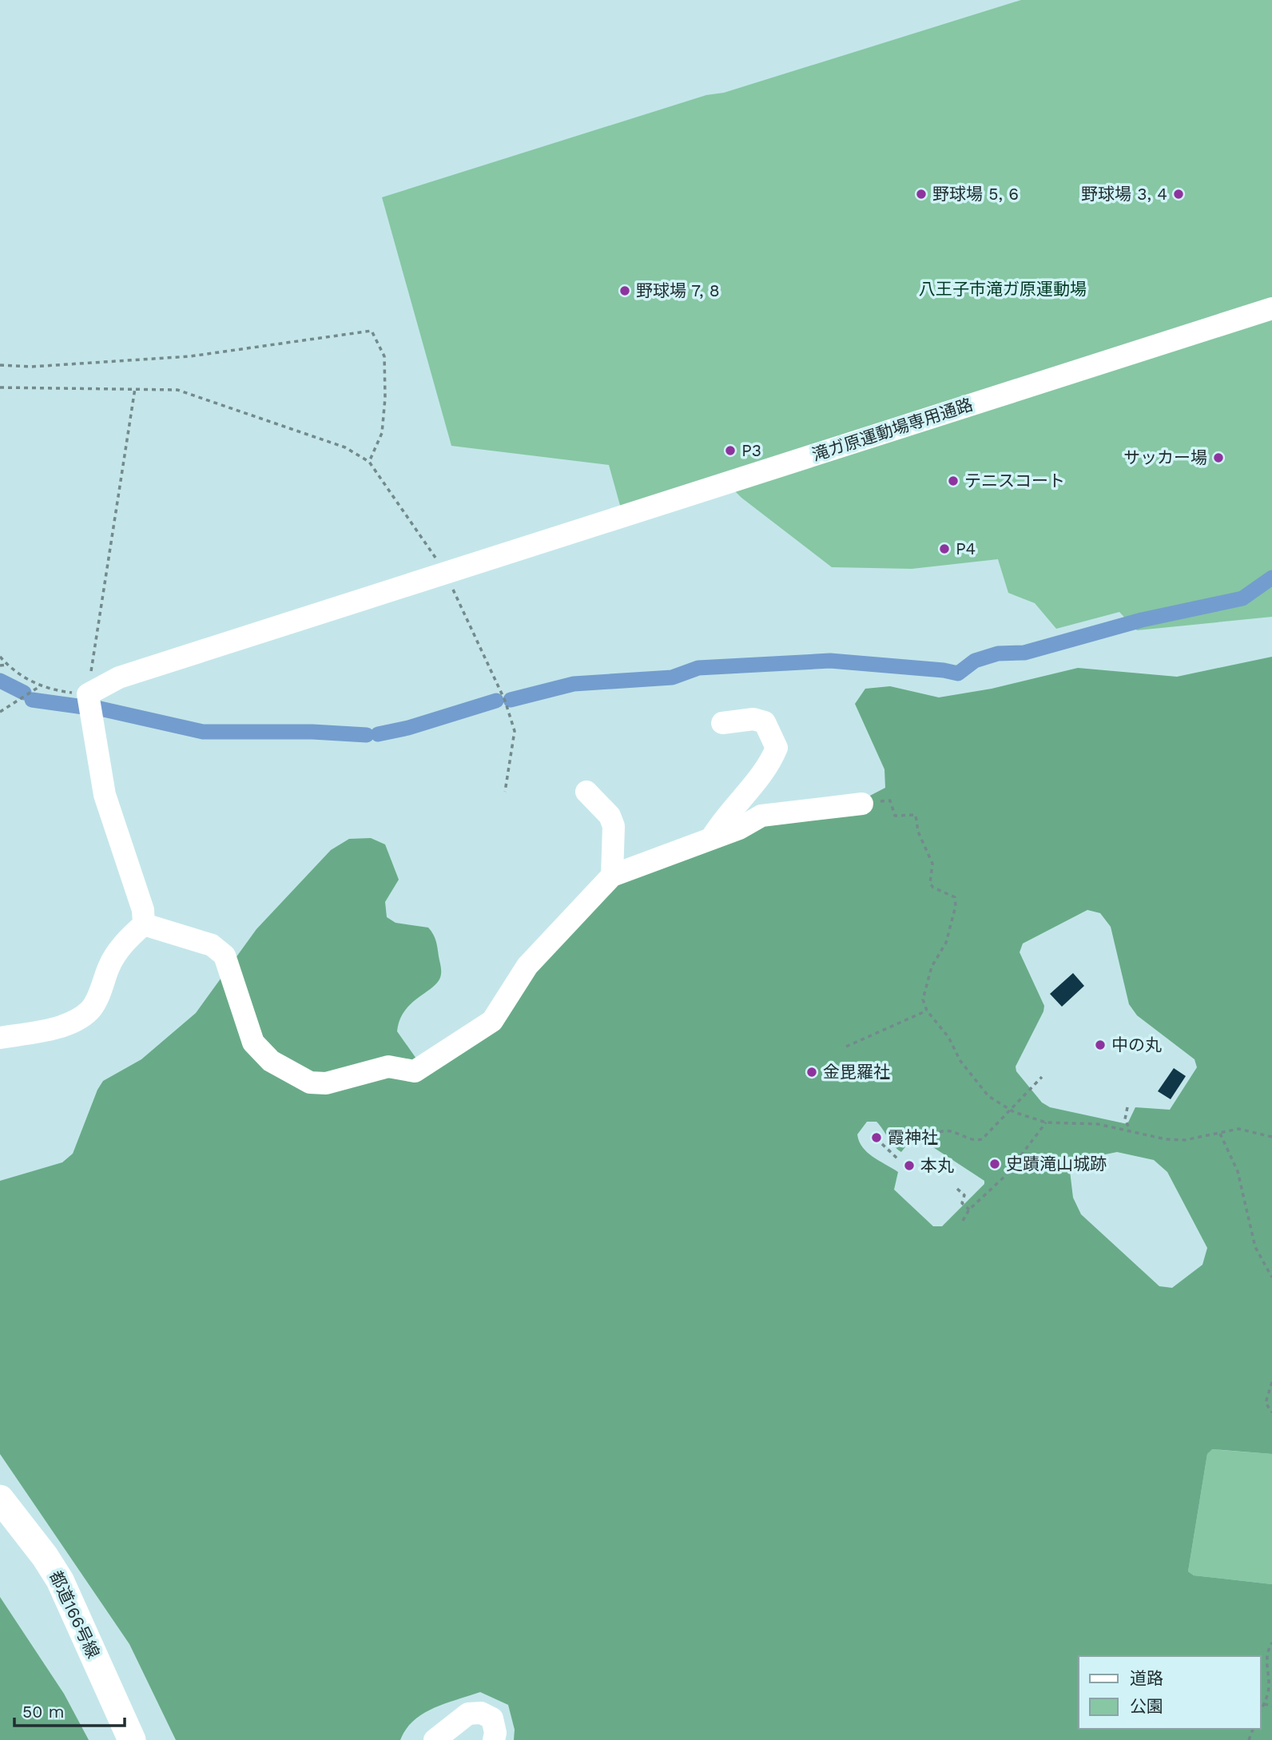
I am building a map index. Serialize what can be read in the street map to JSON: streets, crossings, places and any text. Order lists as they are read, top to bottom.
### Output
{
  "streets": {
    "main road": ["都道166号線"],
    "street": ["滝ガ原運動場専用通路"]
  },
  "parks": ["八王子市滝ガ原運動場"],
  "places": [
    "野球場 5, 6",
    "野球場 3, 4",
    "野球場 7, 8",
    "P3",
    "サッカー場",
    "テニスコート",
    "P4",
    "中の丸",
    "金毘羅社",
    "霞神社",
    "史蹟滝山城跡",
    "本丸"
  ],
  "legend": ["道路", "公園"],
  "scale_bar": "50 m"
}
